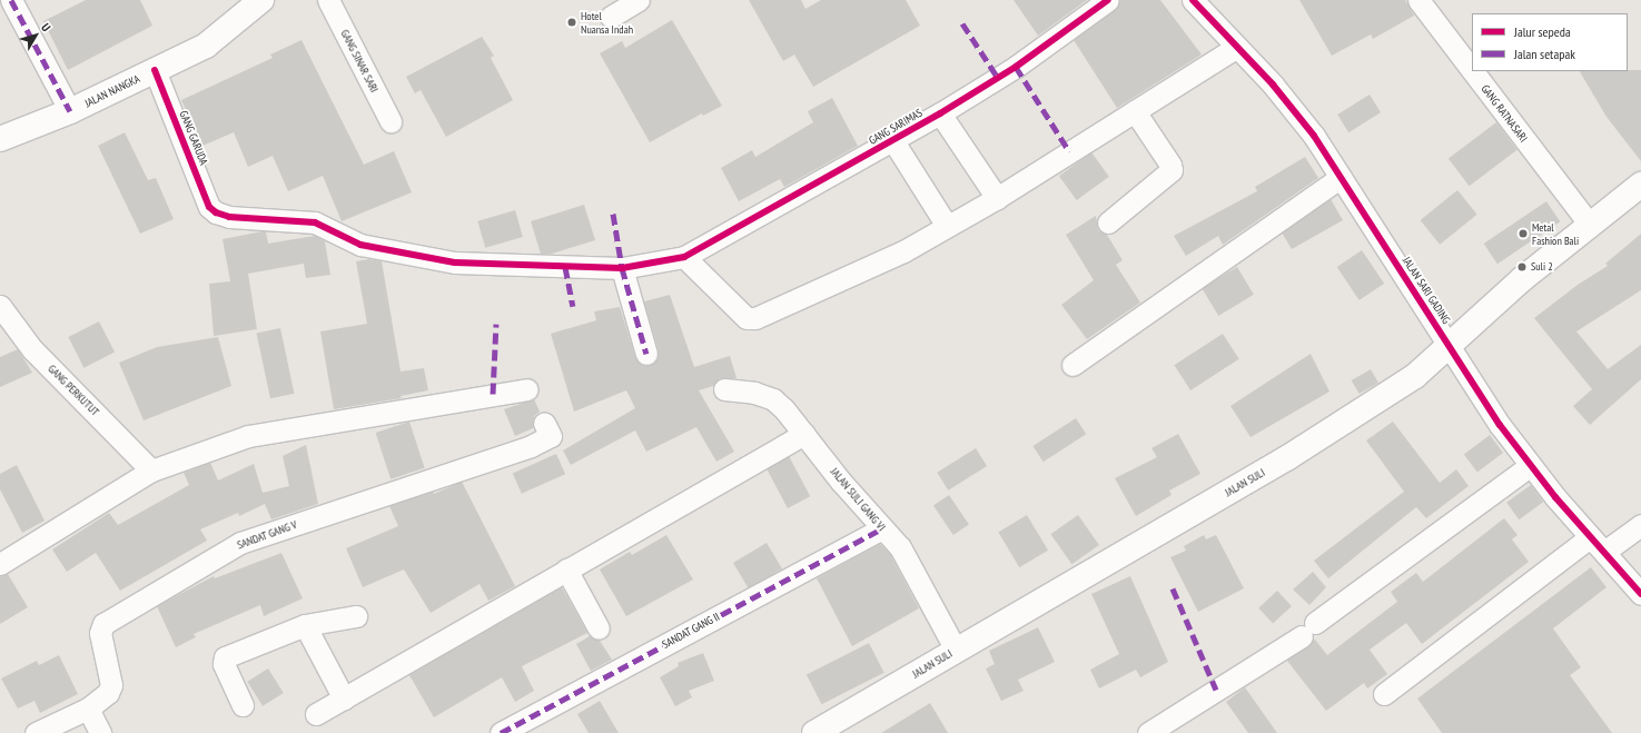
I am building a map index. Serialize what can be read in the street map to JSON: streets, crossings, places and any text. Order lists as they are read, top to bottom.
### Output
{
  "streets": {
    "main road": ["JALAN NANGKA", "JALAN SULI"],
    "street": [
      "GANG SINAR SARI",
      "GANG RATNASARI",
      "GANG SARIMAS",
      "GANG GARUDA",
      "JALAN SARI GADING",
      "GANG PERKUTUT",
      "JALAN SULI GANG VI",
      "SANDAT GANG V",
      "SANDAT GANG II"
    ]
  },
  "crossings": [
    ["JALAN NANGKA", "GANG GARUDA"],
    ["GANG RATNASARI", "JALAN SULI"],
    ["GANG SARIMAS", "GANG GARUDA"],
    ["JALAN SARI GADING", "JALAN SULI"],
    ["JALAN SULI", "JALAN SULI GANG VI"],
    ["JALAN SULI GANG VI", "SANDAT GANG II"]
  ],
  "places": ["Hotel Nuansa Indah", "Metal Fashion Bali", "Suli 2"],
  "legend": ["Jalur sepeda", "Jalan setapak"],
  "north": "top right"
}
